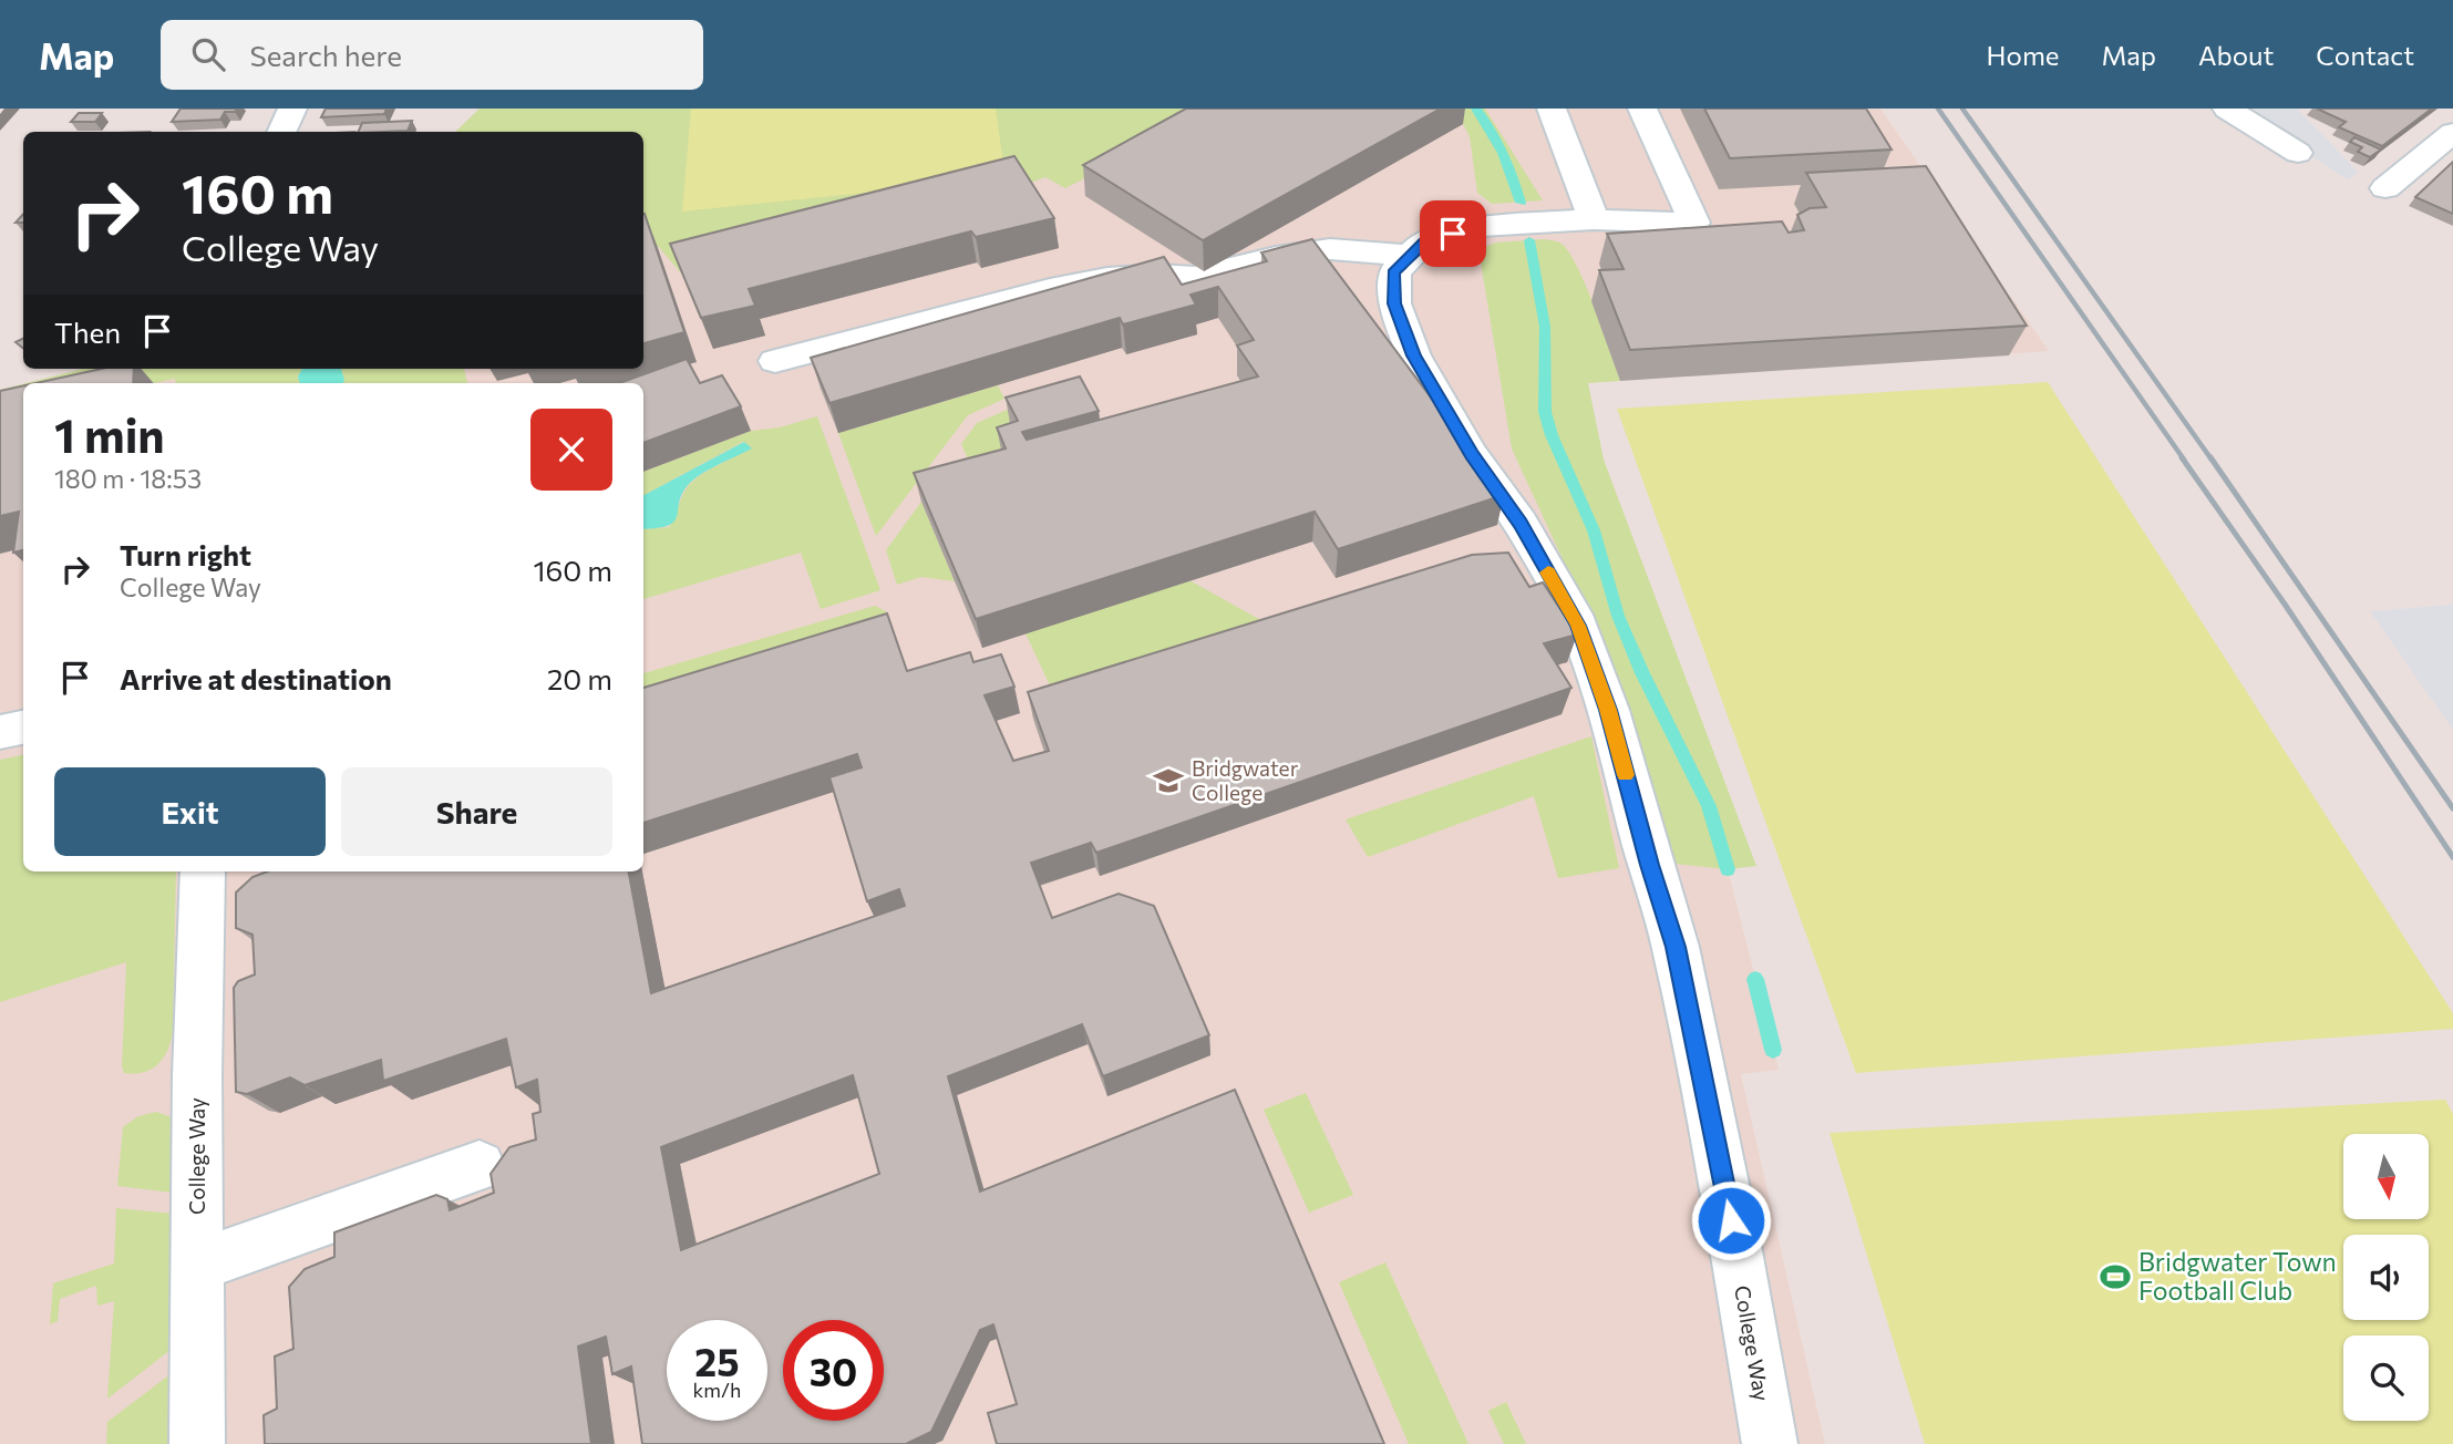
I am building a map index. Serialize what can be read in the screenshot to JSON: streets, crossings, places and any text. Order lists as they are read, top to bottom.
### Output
{
  "streets": {
    "street": ["College Way"]
  },
  "places": {
    "school or university": ["Bridgwater College"],
    "sports": ["Bridgwater Town Football Club"]
  },
  "north": "bottom",
  "page": {
    "header": "Map",
    "search": "Search here",
    "nav": [
      "Home",
      "Map",
      "About",
      "Contact"
    ],
    "turn": ["160 m", "College Way"],
    "then": "Then",
    "heading": ["1 min", "180 m · 18:53"],
    "list": [
      {
        "name": "Turn right",
        "note": "College Way",
        "value": "160 m"
      },
      {
        "name": "Arrive at destination",
        "value": "20 m"
      }
    ],
    "buttons": ["Exit", "Share"],
    "speed": "25 km/h",
    "limit": "30"
  }
}
